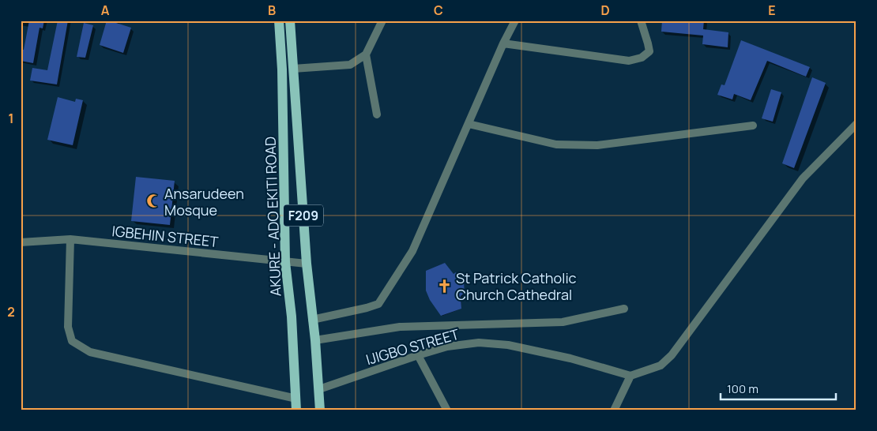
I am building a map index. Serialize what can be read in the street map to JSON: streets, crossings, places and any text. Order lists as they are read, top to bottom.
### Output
{
  "streets": {
    "main road": ["F209", "AKURE - ADO EKITI ROAD"],
    "street": ["IGBEHIN STREET", "IJIGBO STREET"]
  },
  "crossings": [
    ["AKURE - ADO EKITI ROAD", "IGBEHIN STREET"],
    ["AKURE - ADO EKITI ROAD", "IJIGBO STREET"]
  ],
  "places": {
    "mosque": ["Ansarudeen Mosque"],
    "church": ["St Patrick Catholic Church Cathedral"]
  },
  "scale_bar": "100 m",
  "grid": {
    "columns": [
      "A",
      "B",
      "C",
      "D",
      "E"
    ],
    "rows": ["1", "2"]
  }
}
